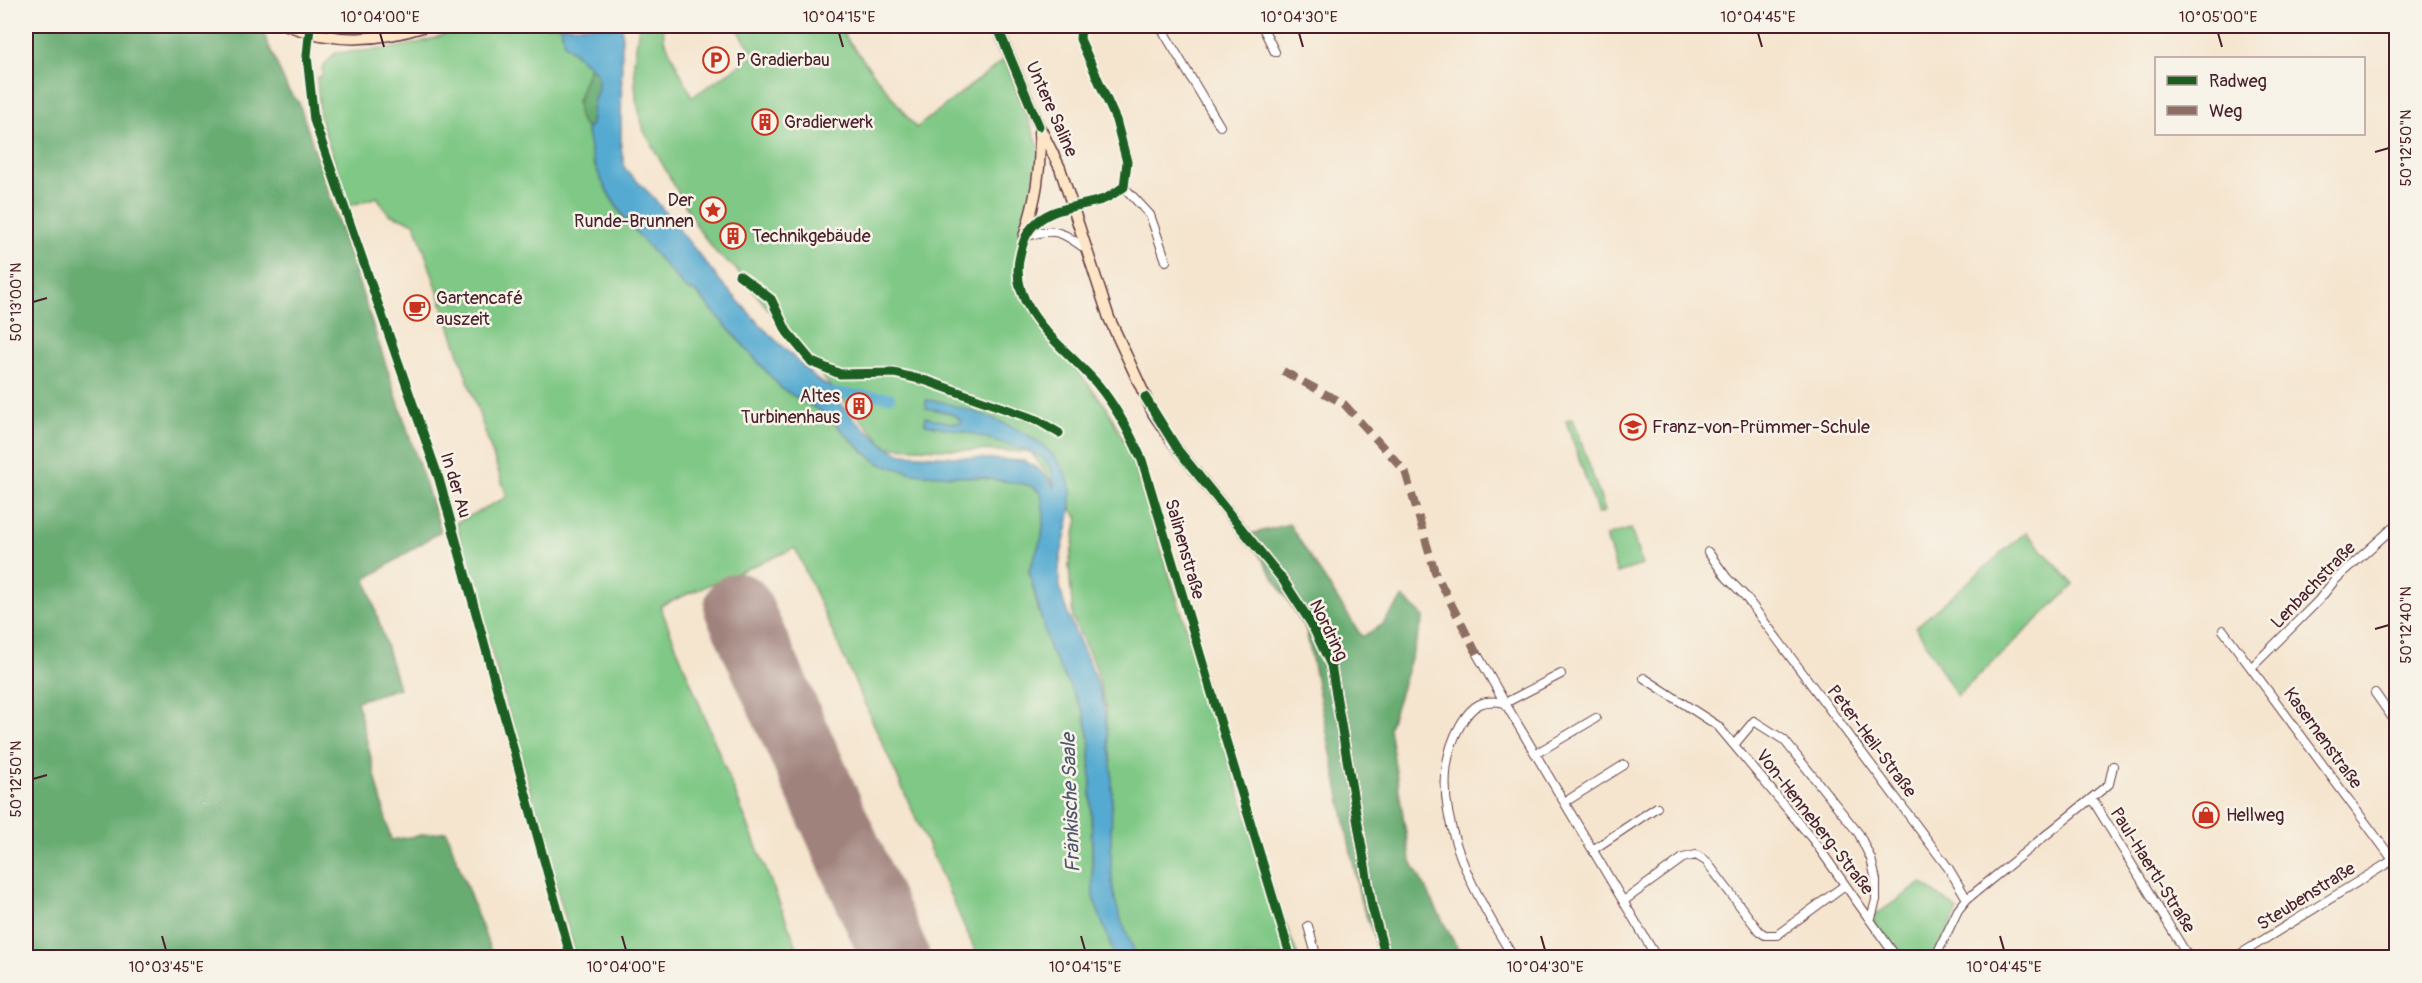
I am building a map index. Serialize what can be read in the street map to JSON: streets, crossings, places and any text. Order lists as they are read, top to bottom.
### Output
{
  "streets": {
    "main road": ["Untere Saline", "Nordring"],
    "street": [
      "In der Au",
      "Salinenstraße",
      "Lenbachstraße",
      "Kasernenstraße",
      "Peter-Heil-Straße",
      "Von-Henneberg-Straße",
      "Paul-Haertl-Straße",
      "Steubenstraße"
    ]
  },
  "crossings": [
    ["Untere Saline", "Nordring"],
    ["Lenbachstraße", "Kasernenstraße"],
    ["Kasernenstraße", "Steubenstraße"]
  ],
  "water": ["Fränkische Saale"],
  "places": {
    "parking": ["P Gradierbau"],
    "building": ["Gradierwerk", "Technikgebäude", "Altes Turbinenhaus"],
    "place": ["Der Runde-Brunnen"],
    "cafe": ["Gartencafé auszeit"],
    "school or university": ["Franz-von-Prümmer-Schule"],
    "shop": ["Hellweg"]
  },
  "legend": ["Radweg", "Weg"],
  "coordinates": [
    "10°04'00\"E",
    "10°04'15\"E",
    "10°04'30\"E",
    "10°04'45\"E",
    "10°05'00\"E",
    "50°12'50\"N",
    "50°13'00\"N",
    "50°12'40\"N",
    "10°03'45\"E"
  ]
}
